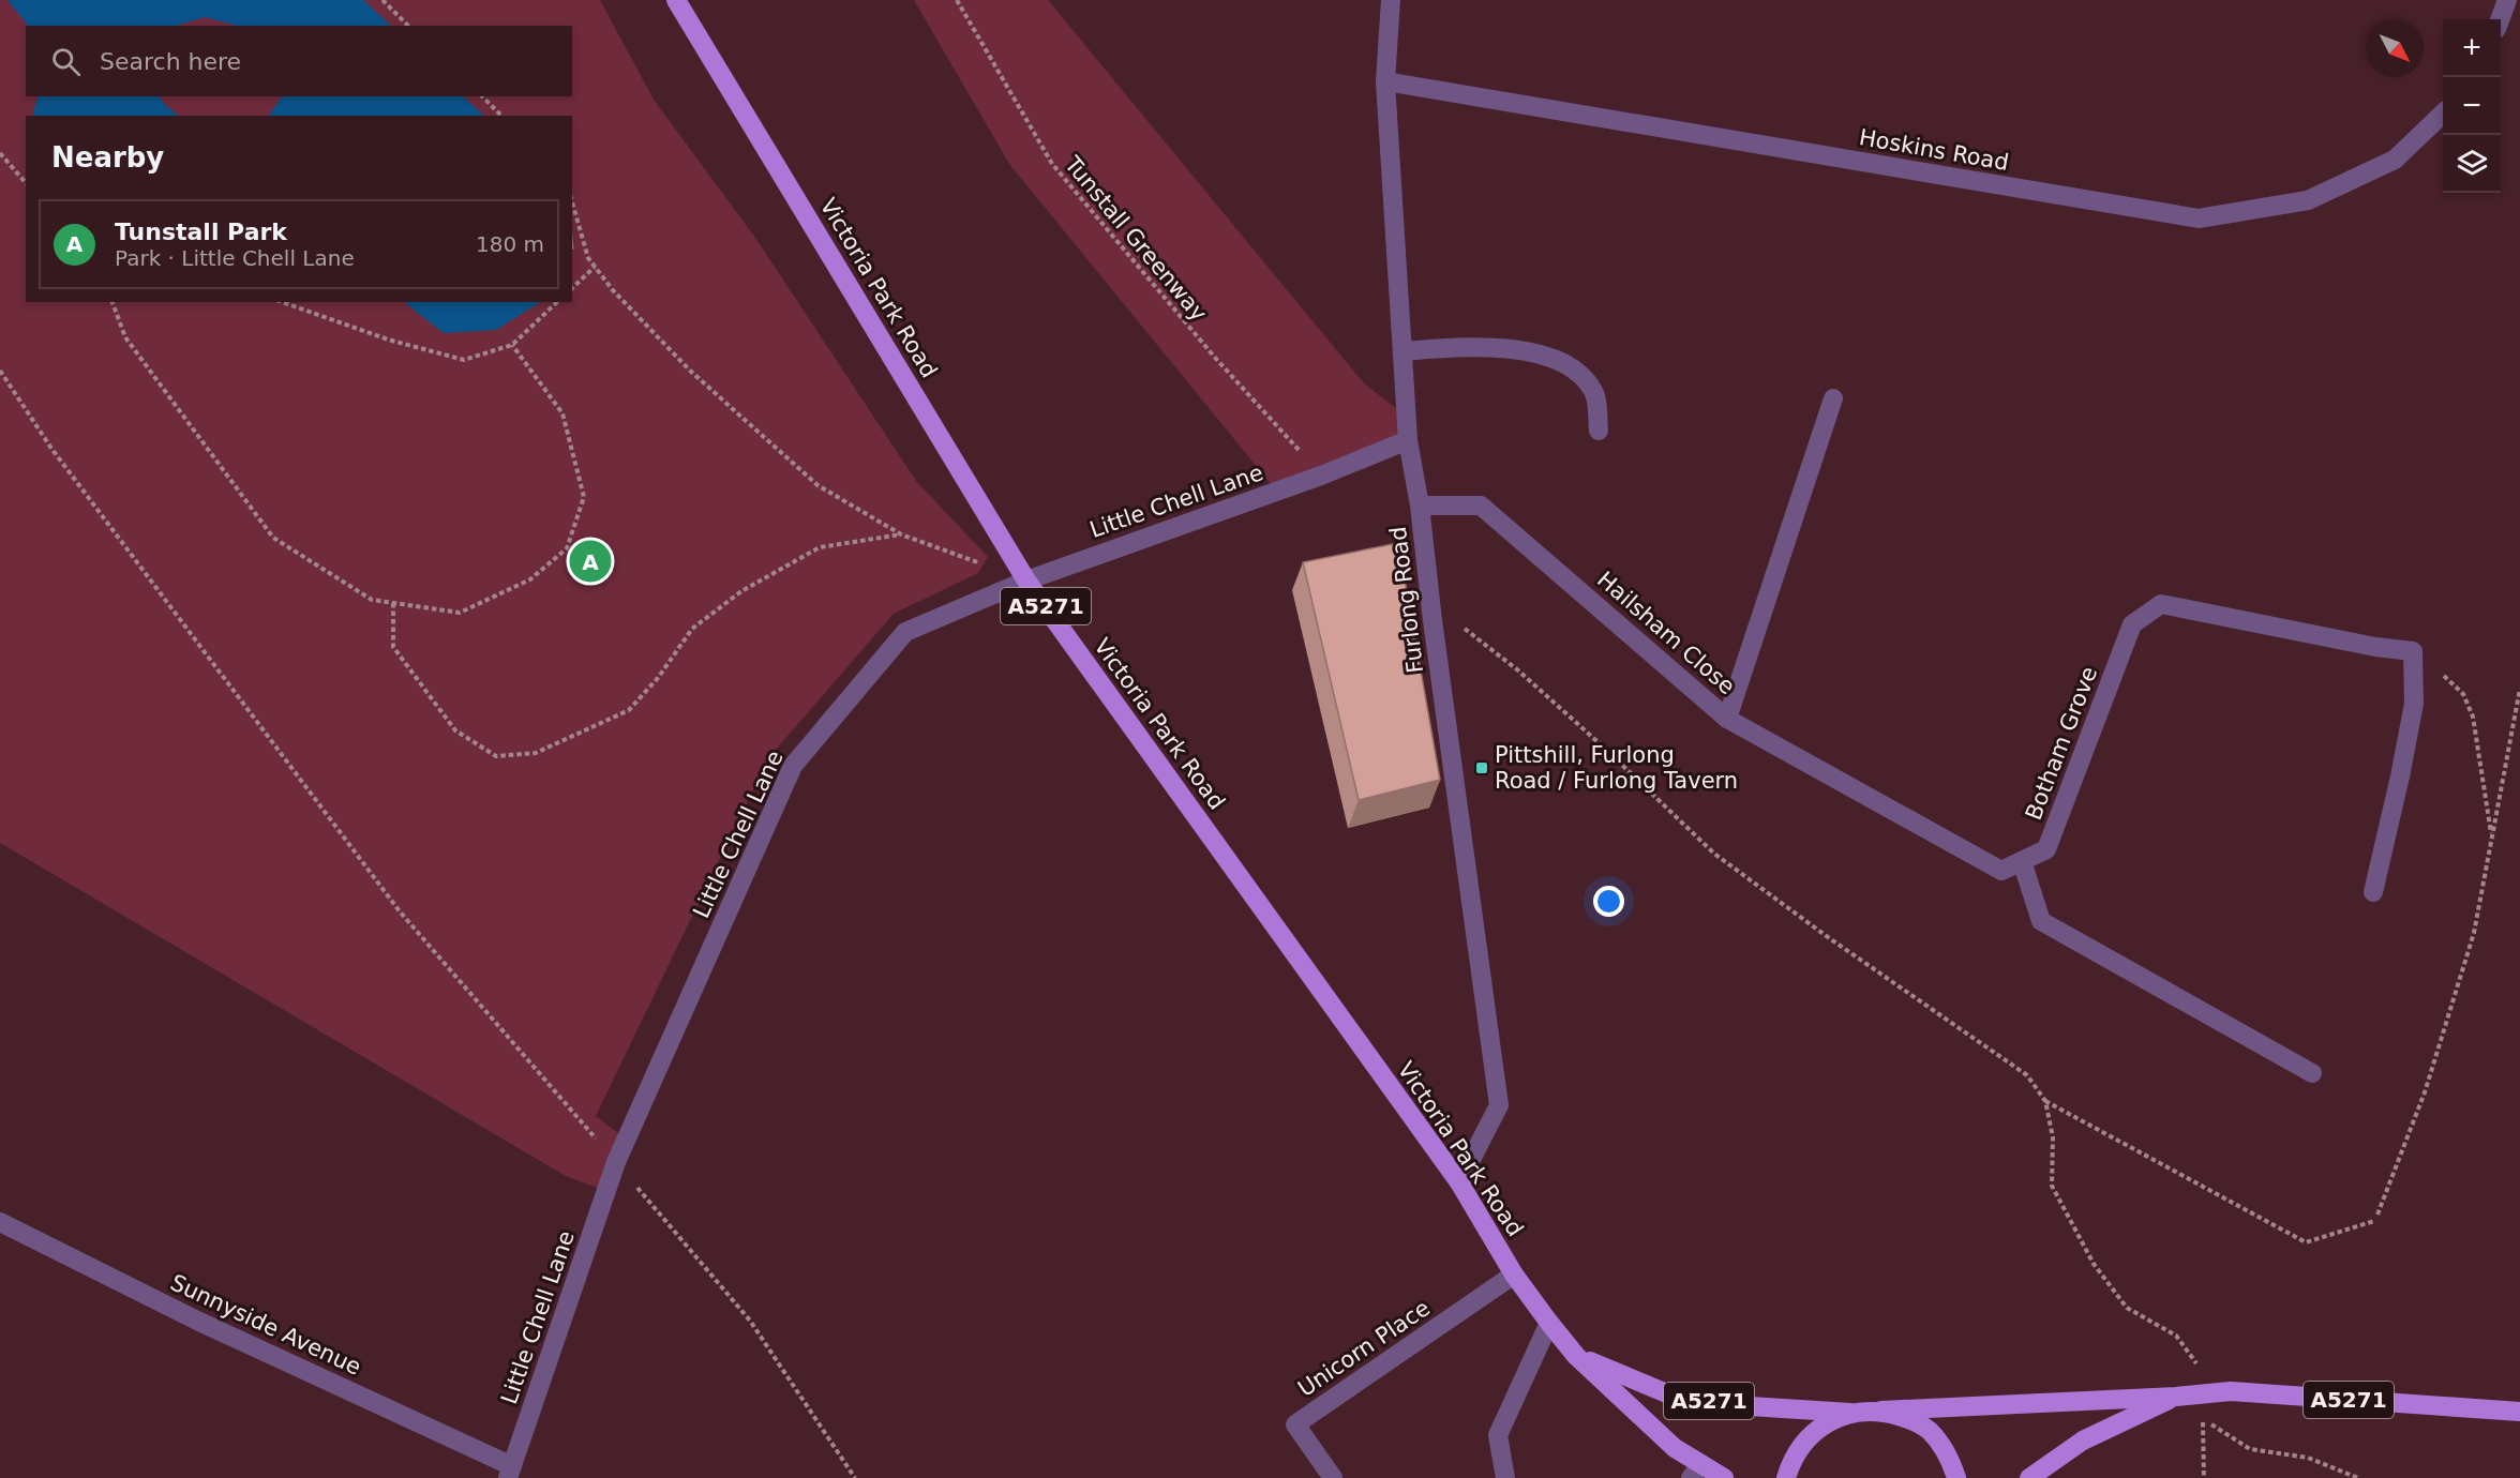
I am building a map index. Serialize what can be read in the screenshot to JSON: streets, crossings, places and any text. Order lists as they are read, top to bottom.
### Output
{
  "streets": {
    "main road": ["Victoria Park Road", "A5271"],
    "street": [
      "Hoskins Road",
      "Little Chell Lane",
      "Furlong Road",
      "Hailsham Close",
      "Botham Grove",
      "Sunnyside Avenue",
      "Unicorn Place"
    ],
    "path": ["Tunstall Greenway"]
  },
  "crossings": [
    ["Hoskins Road", "Furlong Road"],
    ["Tunstall Greenway", "Little Chell Lane"],
    ["Victoria Park Road", "Little Chell Lane"],
    ["Victoria Park Road", "Furlong Road"],
    ["Victoria Park Road", "Unicorn Place"],
    ["Little Chell Lane", "Furlong Road"],
    ["Little Chell Lane", "Sunnyside Avenue"],
    ["Furlong Road", "Hailsham Close"],
    ["Hailsham Close", "Botham Grove"]
  ],
  "places": {
    "transit": ["Pittshill, Furlong Road / Furlong Tavern"]
  },
  "north": "bottom right",
  "page": {
    "map_buttons": ["+", "−"],
    "search": "Search here",
    "heading": "Nearby",
    "list": [
      {
        "mark": "A",
        "name": "Tunstall Park",
        "note": "Park · Little Chell Lane",
        "value": "180 m"
      }
    ],
    "pins": "A"
  }
}
